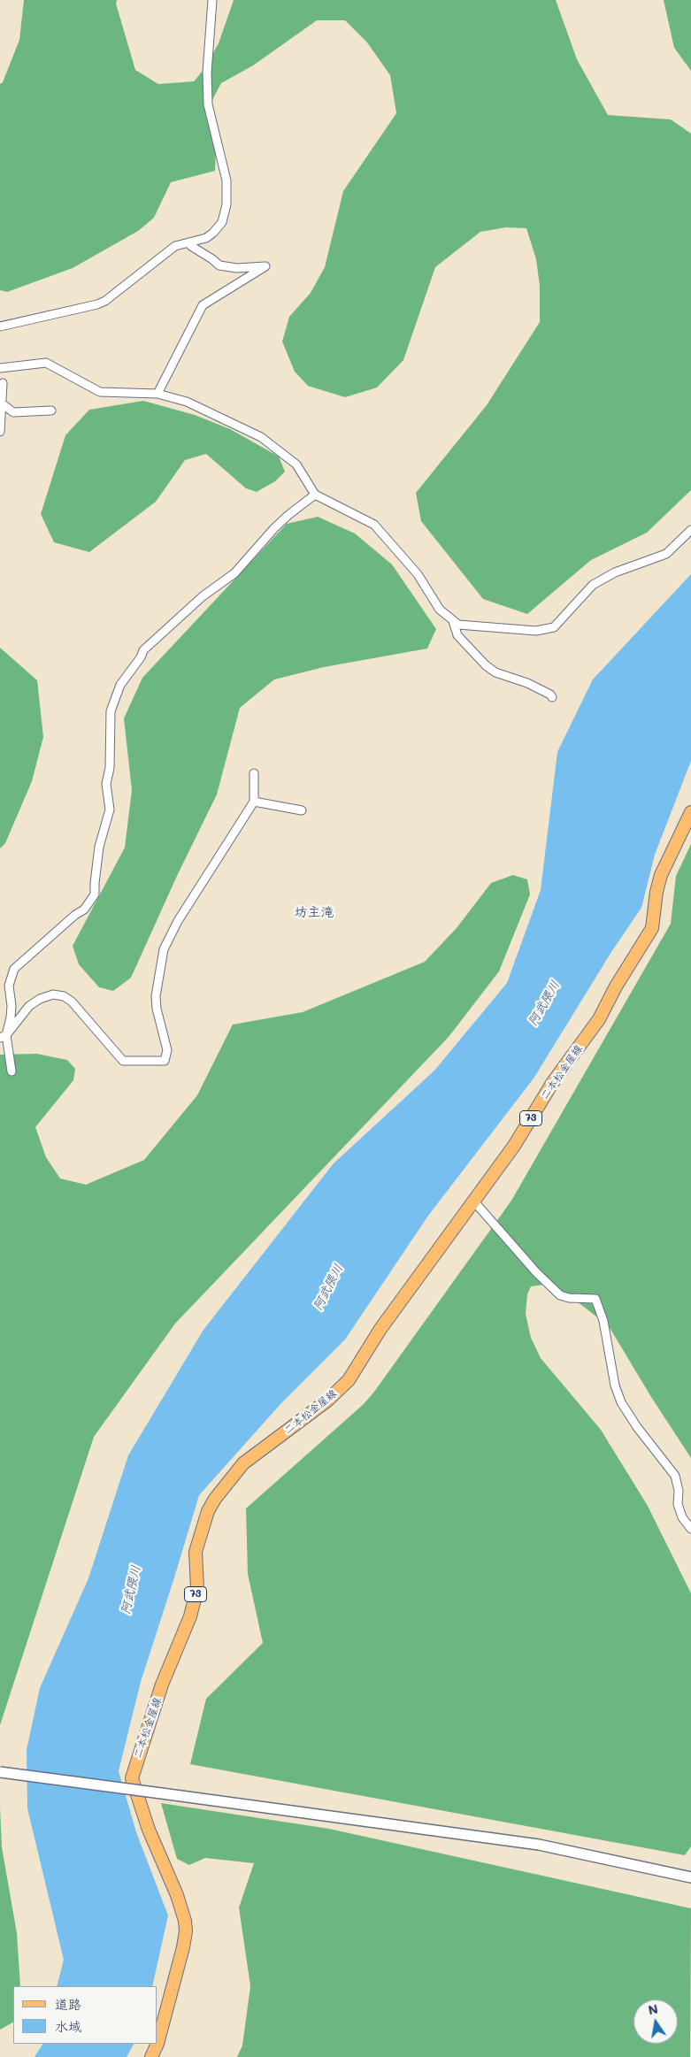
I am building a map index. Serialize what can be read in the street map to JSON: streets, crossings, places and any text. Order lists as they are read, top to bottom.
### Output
{
  "streets": {
    "main road": ["二本松金屋線", "73"]
  },
  "districts": ["坊主滝"],
  "water": ["阿武隈川"],
  "legend": ["道路", "水域"],
  "north": "top"
}
